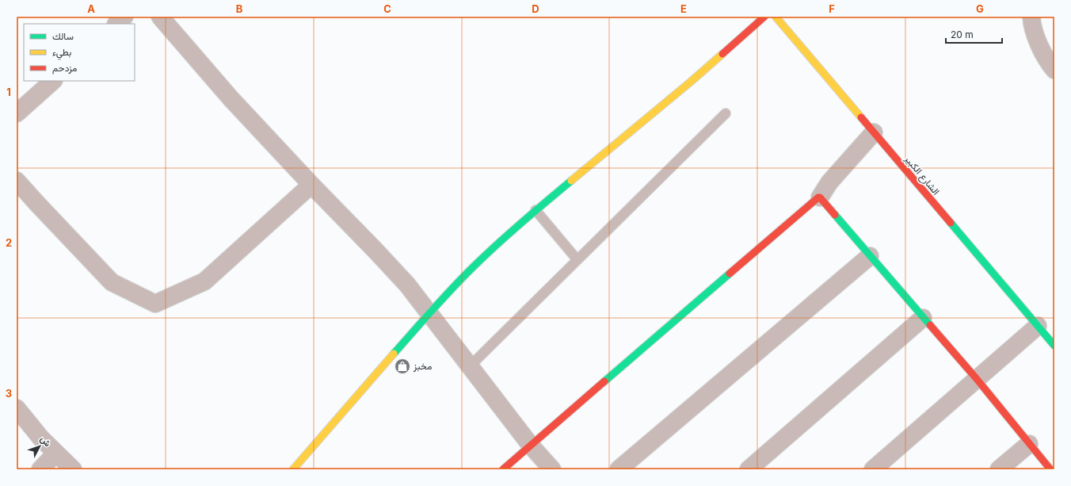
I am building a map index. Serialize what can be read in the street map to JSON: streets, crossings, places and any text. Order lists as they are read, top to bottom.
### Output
{
  "streets": {
    "street": ["الشارع الكبير"]
  },
  "places": {
    "shop": ["مخبز"]
  },
  "legend": ["سالك", "بطيء", "مزدحم"],
  "scale_bar": "20 m",
  "north": "top right",
  "grid": {
    "columns": [
      "A",
      "B",
      "C",
      "D",
      "E",
      "F",
      "G"
    ],
    "rows": ["1", "2", "3"]
  }
}
